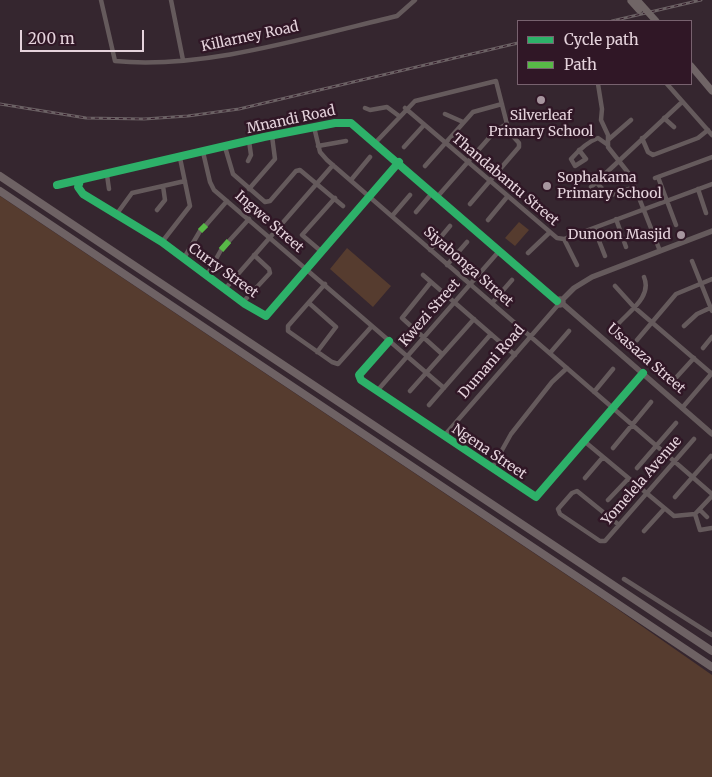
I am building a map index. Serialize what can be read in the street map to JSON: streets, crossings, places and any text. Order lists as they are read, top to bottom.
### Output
{
  "streets": {
    "street": [
      "Killarney Road",
      "Mnandi Road",
      "Thandabantu Street",
      "Ingwe Street",
      "Siyabonga Street",
      "Curry Street",
      "Kwezi Street",
      "Usasaza Street",
      "Dumani Road",
      "Ngena Street",
      "Yomelela Avenue"
    ]
  },
  "crossings": [
    ["Mnandi Road", "Ingwe Street"],
    ["Mnandi Road", "Siyabonga Street"],
    ["Mnandi Road", "Curry Street"],
    ["Mnandi Road", "Kwezi Street"],
    ["Mnandi Road", "Usasaza Street"],
    ["Mnandi Road", "Dumani Road"],
    ["Ingwe Street", "Curry Street"],
    ["Ingwe Street", "Kwezi Street"],
    ["Ingwe Street", "Ngena Street"],
    ["Siyabonga Street", "Curry Street"],
    ["Siyabonga Street", "Kwezi Street"],
    ["Siyabonga Street", "Dumani Road"],
    ["Siyabonga Street", "Ngena Street"],
    ["Siyabonga Street", "Yomelela Avenue"],
    ["Kwezi Street", "Ngena Street"],
    ["Usasaza Street", "Dumani Road"],
    ["Usasaza Street", "Ngena Street"],
    ["Dumani Road", "Ngena Street"]
  ],
  "places": ["Silverleaf Primary School", "Sophakama Primary School", "Dunoon Masjid"],
  "legend": ["Cycle path", "Path"],
  "scale_bar": "200 m"
}
